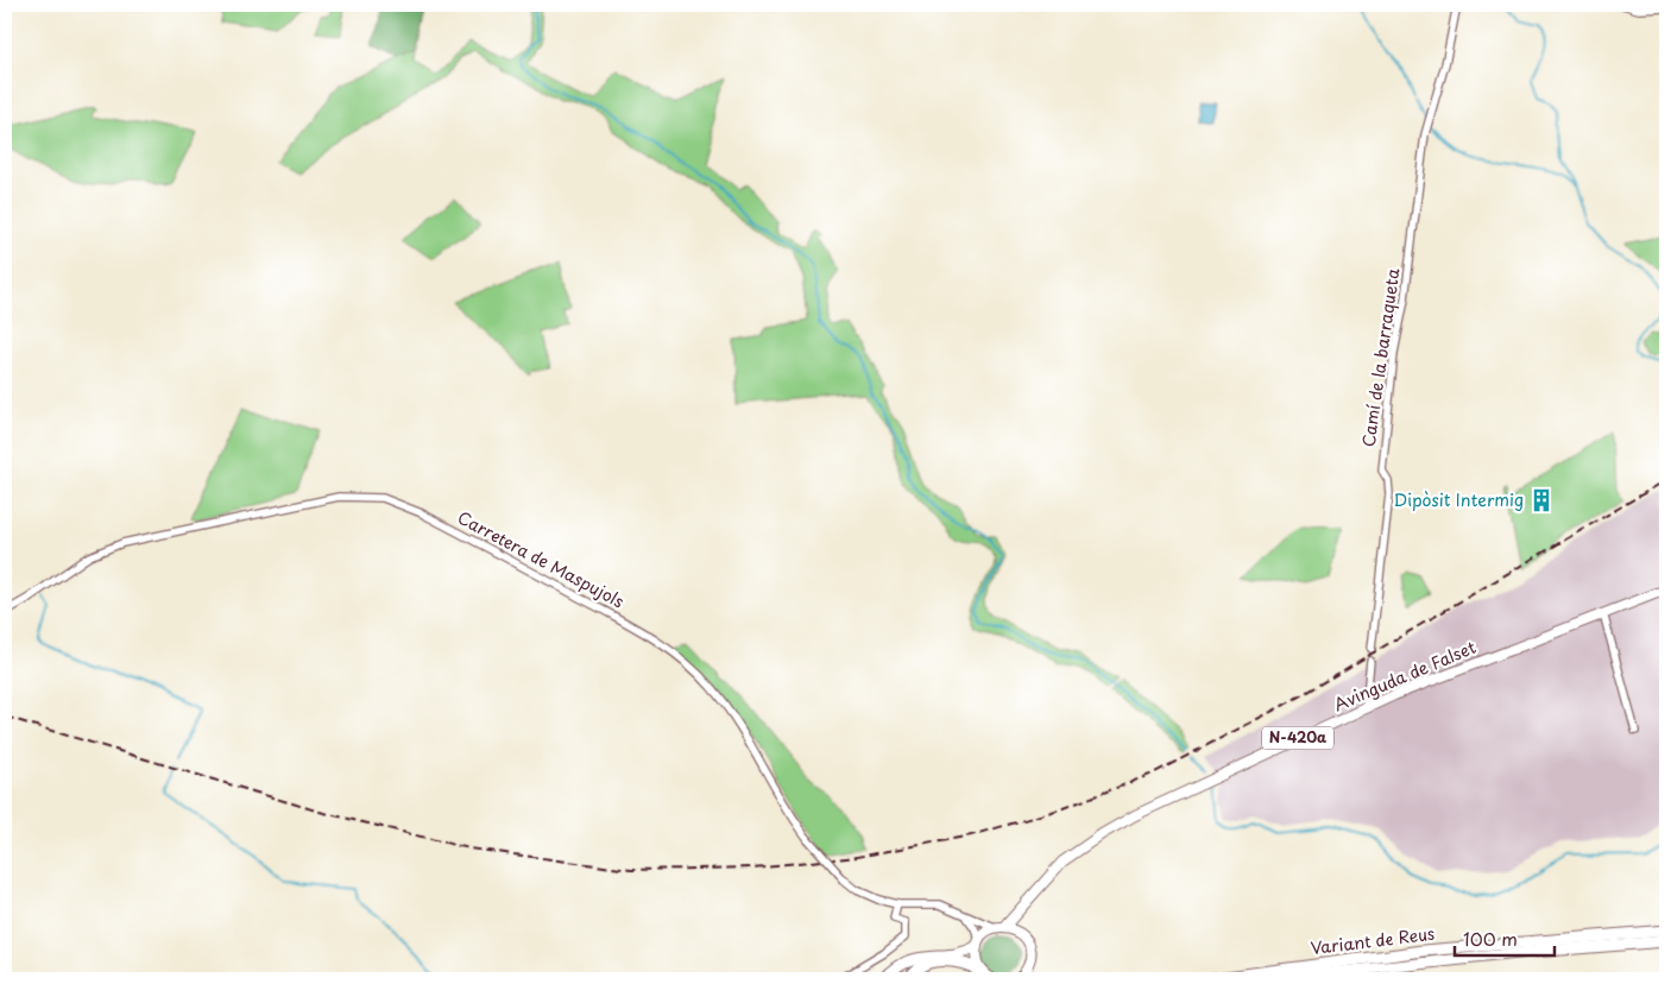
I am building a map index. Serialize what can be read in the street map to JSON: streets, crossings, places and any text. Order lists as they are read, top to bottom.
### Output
{
  "streets": {
    "highway": ["Variant de Reus"],
    "main road": ["Avinguda de Falset", "N-420a"],
    "street": ["Camí de la barraqueta", "Carretera de Maspujols"]
  },
  "crossings": [
    ["Carretera de Maspujols", "Avinguda de Falset"]
  ],
  "places": {
    "building": ["Dipòsit Intermig"]
  },
  "scale_bar": "100 m"
}
